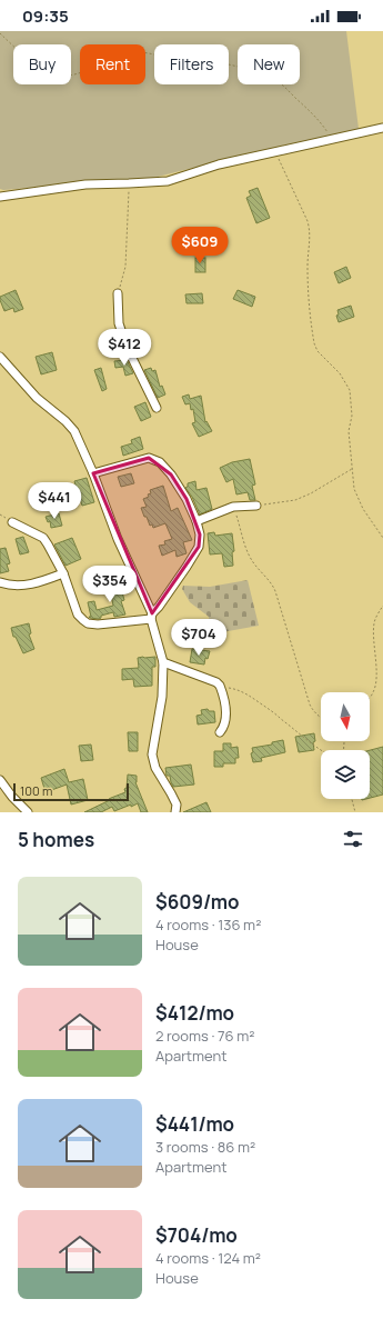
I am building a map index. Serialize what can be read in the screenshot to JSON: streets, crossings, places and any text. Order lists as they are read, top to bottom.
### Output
{
  "scale_bar": "100 m",
  "north": "bottom",
  "page": {
    "status": "09:35",
    "chip": [
      "Buy",
      "Rent",
      "Filters",
      "New"
    ],
    "price": [
      "$609",
      "$412",
      "$441",
      "$354",
      "$704"
    ],
    "scale": "100 m",
    "heading": "5 homes",
    "list": [
      {
        "name": "$609/mo",
        "note": "4 rooms · 136 m² · House"
      },
      {
        "name": "$412/mo",
        "note": "2 rooms · 76 m² · Apartment"
      },
      {
        "name": "$441/mo",
        "note": "3 rooms · 86 m² · Apartment"
      },
      {
        "name": "$704/mo",
        "note": "4 rooms · 124 m² · House"
      }
    ]
  }
}
